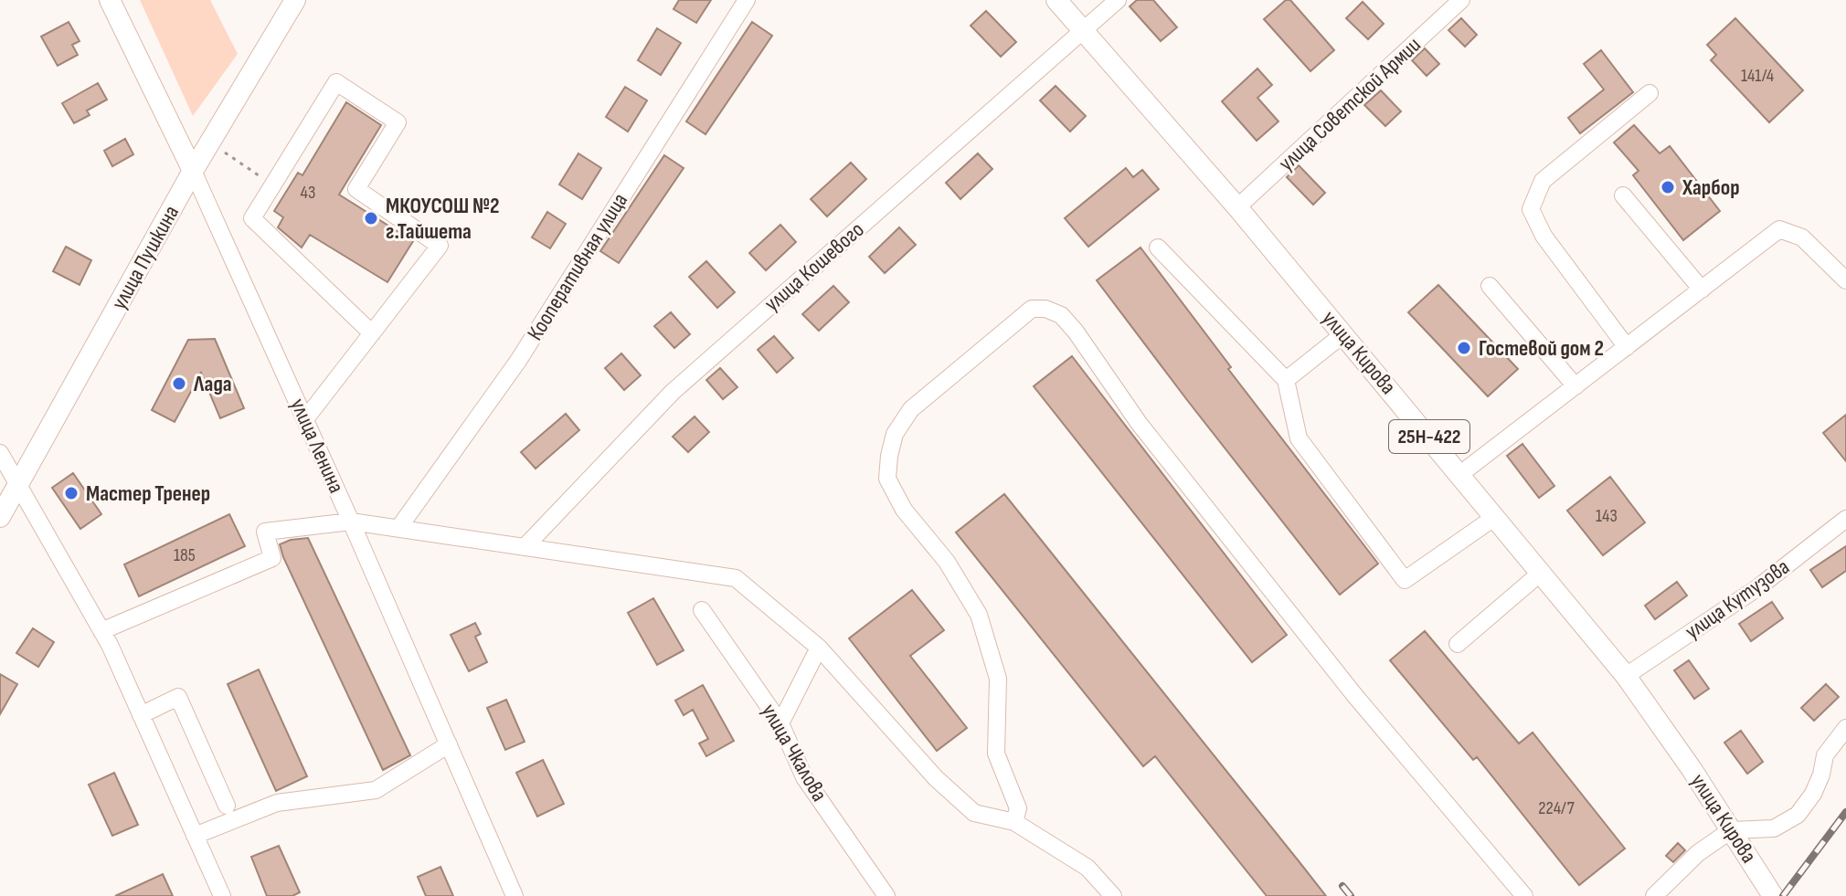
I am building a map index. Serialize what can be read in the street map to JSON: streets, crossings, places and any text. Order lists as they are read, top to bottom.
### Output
{
  "streets": {
    "main road": [
      "улица Пушкина",
      "улица Кирова",
      "25Н-422",
      "улица Ленина"
    ],
    "street": [
      "улица Советской Армии",
      "Кооперативная улица",
      "улица Кошевого",
      "улица Кутузова",
      "улица Чкалова"
    ]
  },
  "crossings": [
    ["улица Советской Армии", "улица Кирова"],
    ["улица Пушкина", "улица Ленина"],
    ["улица Кошевого", "улица Кирова"],
    ["улица Кирова", "улица Кутузова"]
  ],
  "places": [
    "Харбор",
    "МКОУСОШ №2 г.Тайшета",
    "Гостевой дом 2",
    "Лада",
    "Мастер Тренер"
  ],
  "house_numbers": [
    "141/4",
    "43",
    "143",
    "185",
    "224/7"
  ]
}
